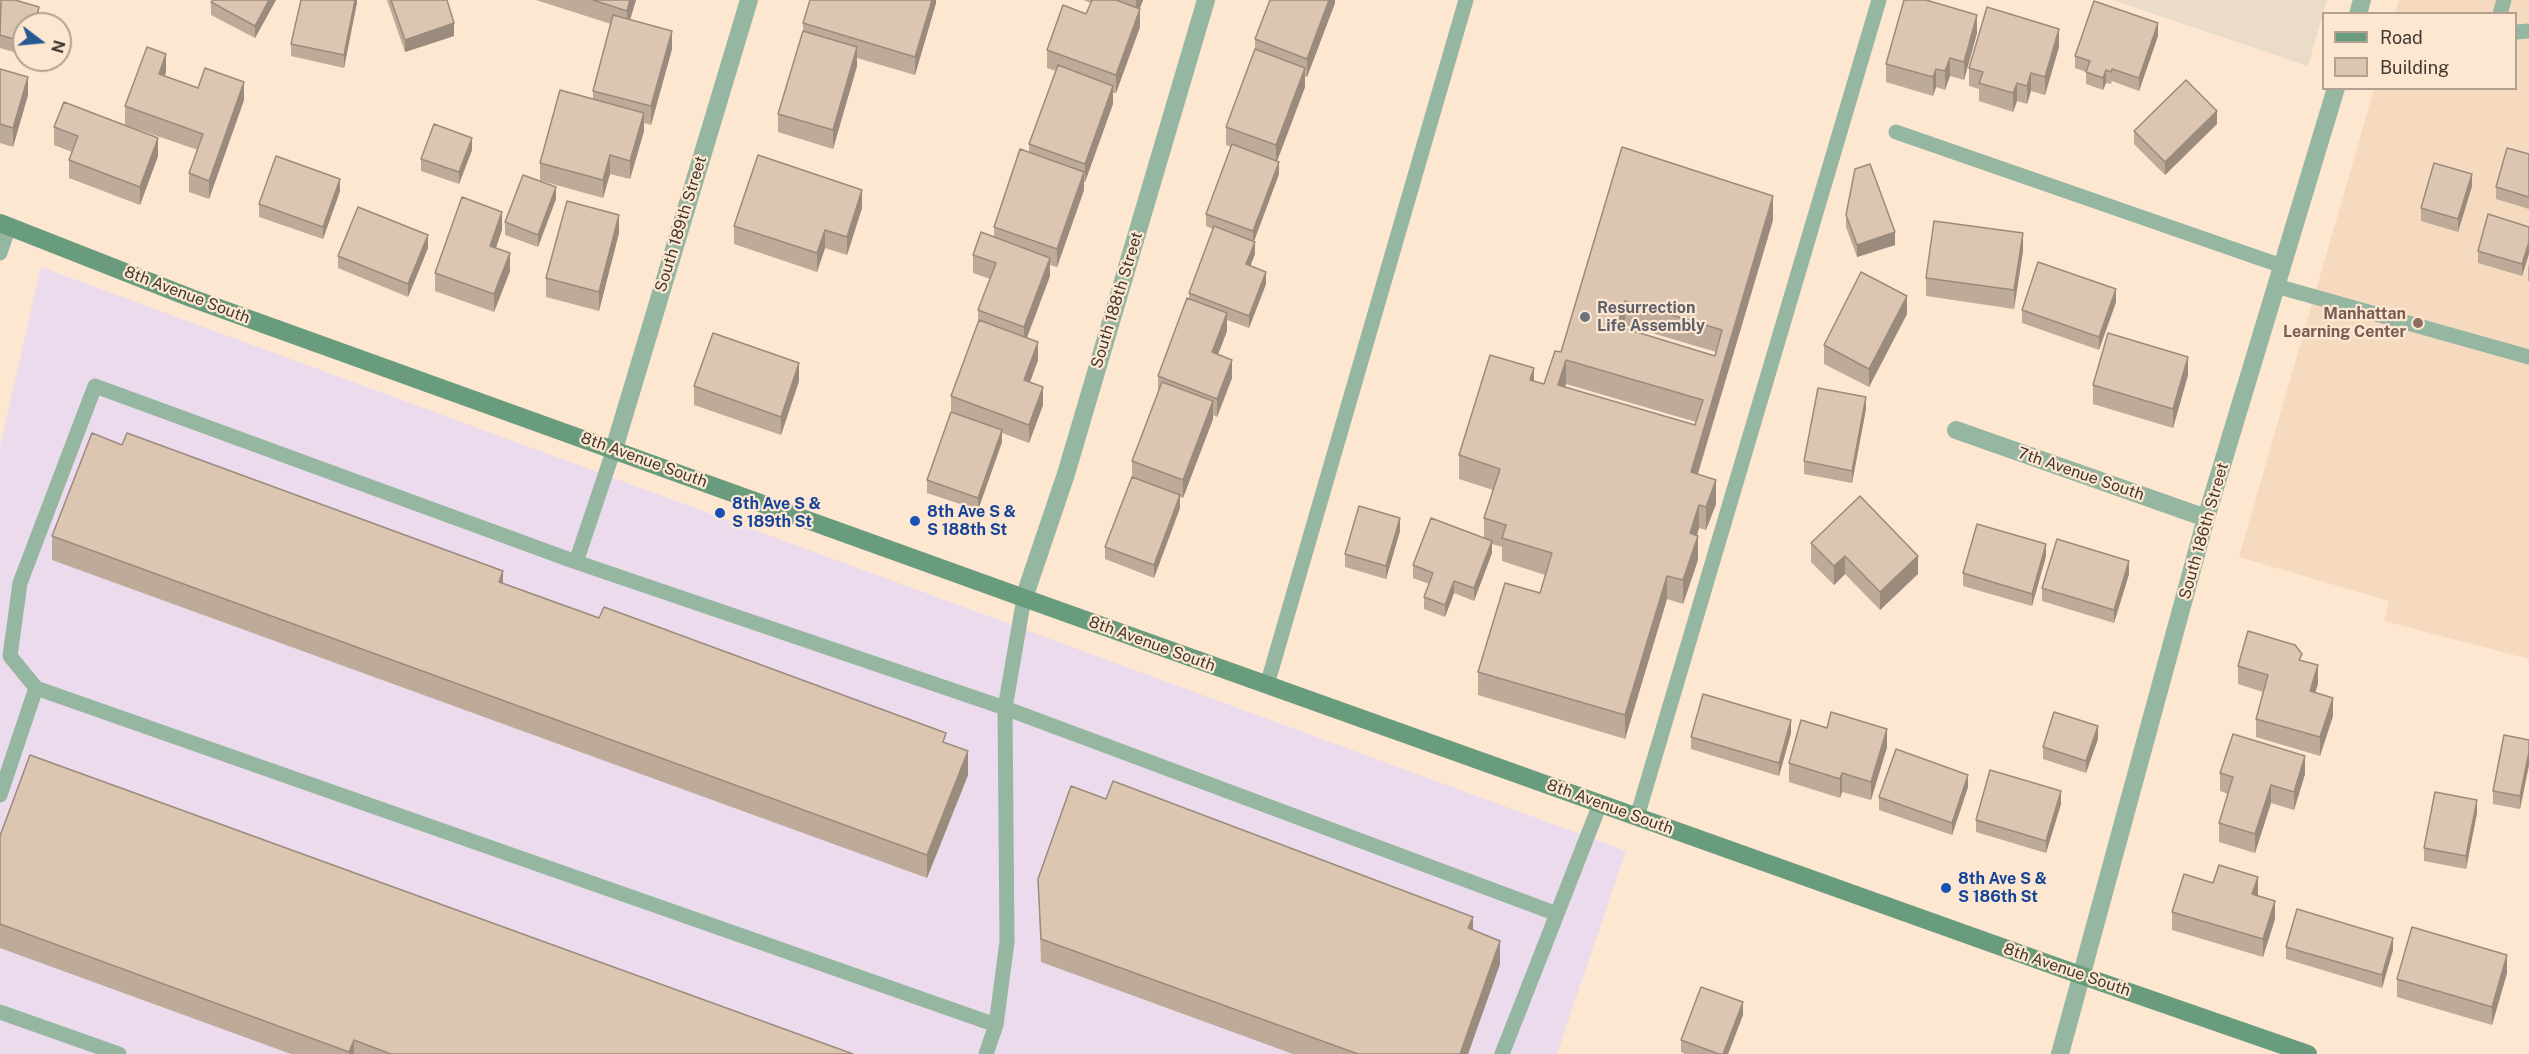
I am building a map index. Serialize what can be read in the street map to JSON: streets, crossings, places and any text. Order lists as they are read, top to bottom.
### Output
{
  "streets": {
    "street": [
      "South 189th Street",
      "8th Avenue South",
      "South 188th Street",
      "7th Avenue South",
      "South 186th Street"
    ]
  },
  "crossings": [
    ["South 189th Street", "8th Avenue South"],
    ["8th Avenue South", "South 188th Street"],
    ["8th Avenue South", "South 186th Street"],
    ["7th Avenue South", "South 186th Street"]
  ],
  "places": [
    "Resurrection Life Assembly",
    "Manhattan Learning Center",
    "8th Ave S & S 189th St",
    "8th Ave S & S 188th St",
    "8th Ave S & S 186th St"
  ],
  "legend": ["Road", "Building"],
  "north": "right"
}
